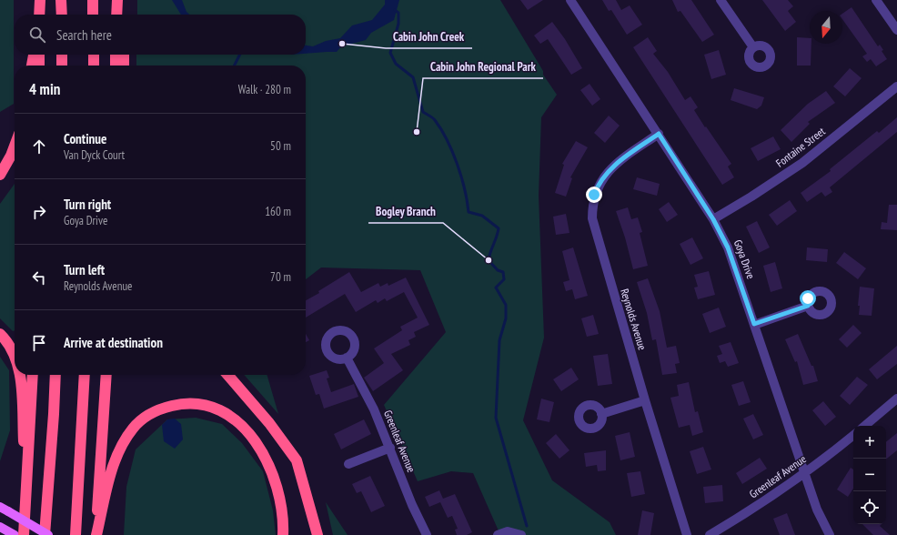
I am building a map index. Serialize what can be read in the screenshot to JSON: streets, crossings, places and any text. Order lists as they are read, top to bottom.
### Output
{
  "streets": {
    "street": [
      "Fontaine Street",
      "Goya Drive",
      "Reynolds Avenue",
      "Greenleaf Avenue"
    ]
  },
  "crossings": [
    ["Fontaine Street", "Goya Drive"],
    ["Goya Drive", "Reynolds Avenue"],
    ["Goya Drive", "Greenleaf Avenue"]
  ],
  "places": ["Cabin John Creek", "Cabin John Regional Park", "Bogley Branch"],
  "north": "bottom",
  "page": {
    "search": "Search here",
    "heading": ["4 min", "Walk · 280 m"],
    "list": [
      ["Continue", "Van Dyck Court", "50 m"],
      ["Turn right", "Goya Drive", "160 m"],
      ["Turn left", "Reynolds Avenue", "70 m"],
      "Arrive at destination"
    ],
    "map_buttons": ["+", "−"]
  }
}
